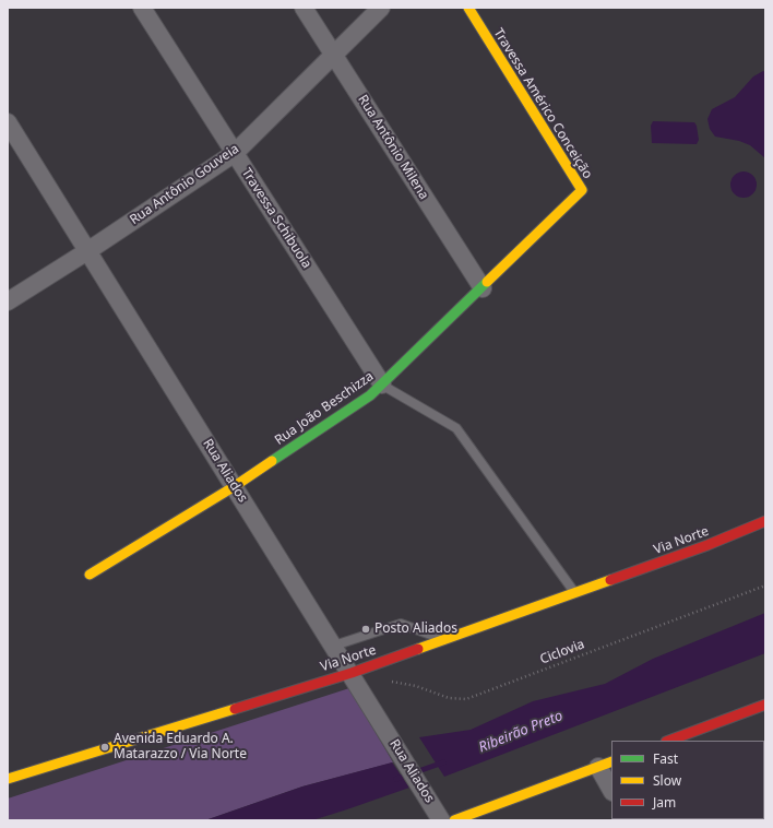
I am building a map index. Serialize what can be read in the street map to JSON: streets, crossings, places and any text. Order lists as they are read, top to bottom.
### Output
{
  "streets": {
    "main road": ["Travessa Américo Conceição", "Rua João Beschizza", "Via Norte"],
    "street": [
      "Rua Antônio Milena",
      "Rua Antônio Gouveia",
      "Travessa Schibuola",
      "Rua Aliados"
    ],
    "path": ["Ciclovia"]
  },
  "crossings": [
    ["Travessa Américo Conceição", "Rua João Beschizza"],
    ["Rua Antônio Milena", "Rua Antônio Gouveia"],
    ["Rua Antônio Milena", "Rua João Beschizza"],
    ["Rua Antônio Gouveia", "Travessa Schibuola"],
    ["Rua Antônio Gouveia", "Rua Aliados"],
    ["Travessa Schibuola", "Rua João Beschizza"],
    ["Rua João Beschizza", "Rua Aliados"],
    ["Rua Aliados", "Via Norte"],
    ["Rua Aliados", "Ciclovia"]
  ],
  "water": ["Ribeirão Preto"],
  "places": ["Posto Aliados", "Avenida Eduardo A. Matarazzo / Via Norte"],
  "legend": ["Fast", "Slow", "Jam"]
}
